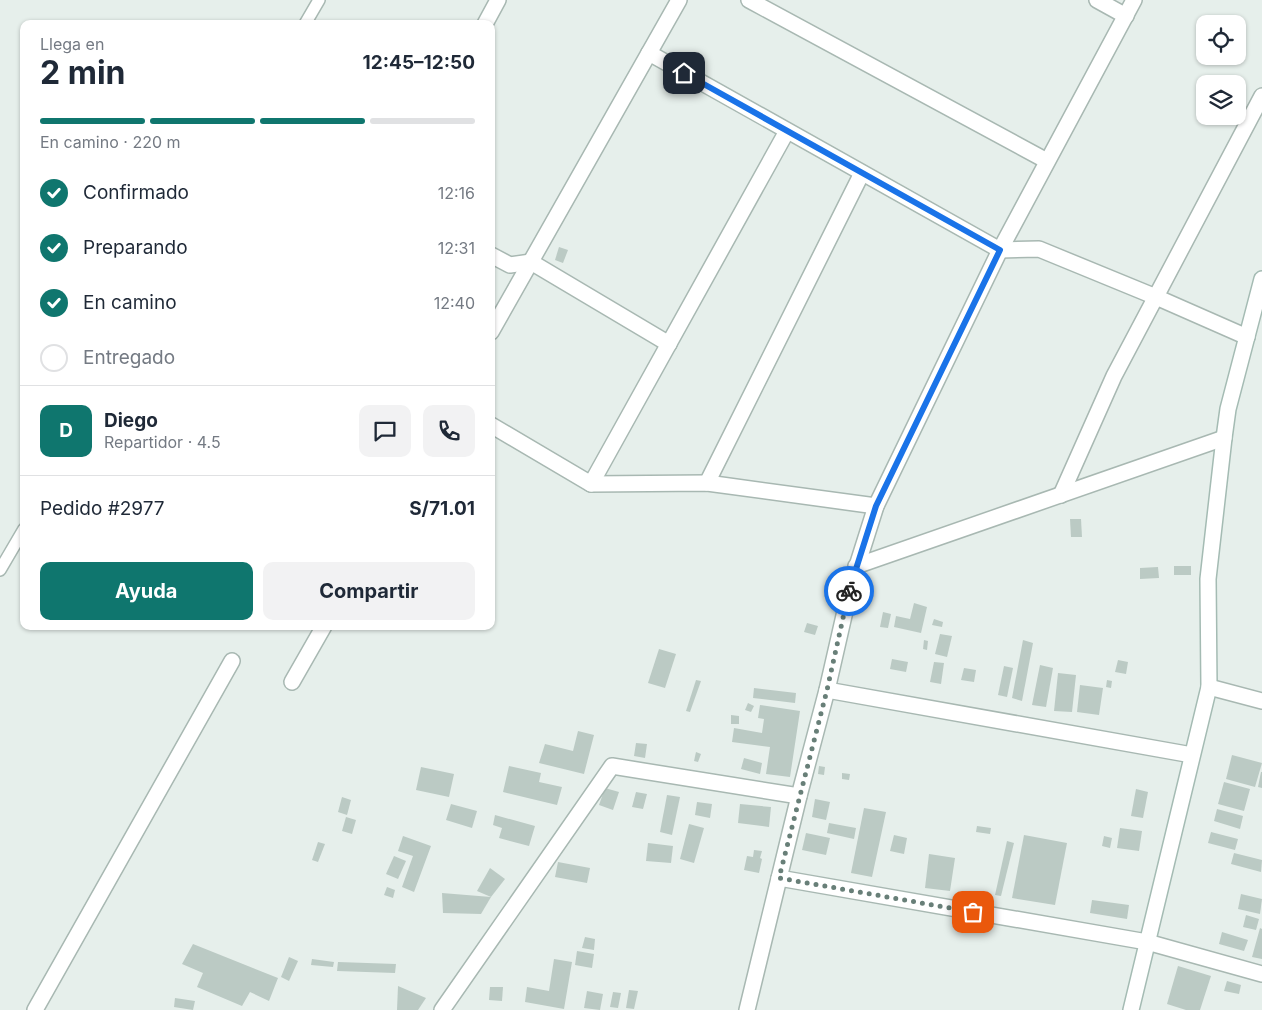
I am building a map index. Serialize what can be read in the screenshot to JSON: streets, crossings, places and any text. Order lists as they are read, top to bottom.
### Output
{
  "page": {
    "heading": ["2 min", "Llega en", "12:45–12:50"],
    "panel": [
      "Diego",
      "Repartidor · 4.5",
      "Pedido #2977",
      "S/71.01"
    ],
    "bar": "En camino · 220 m",
    "list": [
      ["Confirmado", "12:16"],
      ["Preparando", "12:31"],
      ["En camino", "12:40"],
      "Entregado"
    ],
    "round": "D",
    "buttons": ["Ayuda", "Compartir"]
  }
}
